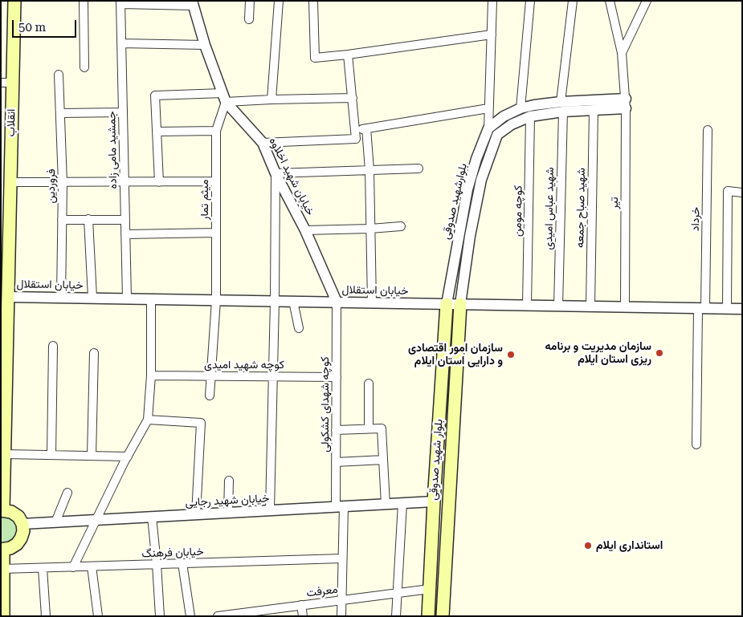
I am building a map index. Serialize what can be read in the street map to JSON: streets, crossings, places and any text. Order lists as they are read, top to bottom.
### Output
{
  "streets": {
    "main road": ["انقلاب", "بلوار شهید صدوقی"],
    "street": [
      "جمشید مامی زاده",
      "خیابان شهید اخلاوه",
      "فروردین",
      "میثم تمار",
      "بلوارشهید صدوقی",
      "تیر",
      "شهید صباح جمعه",
      "شهید عباس امیدی",
      "کوچه مومن",
      "خرداد",
      "خیابان استقلال",
      "کوچه شهید امیدی",
      "کوچه شهدای کشکولی",
      "خیابان شهید رجایی",
      "خیابان فرهنگ",
      "معرفت"
    ]
  },
  "crossings": [
    ["انقلاب", "خیابان استقلال"],
    ["جمشید مامی زاده", "خیابان استقلال"],
    ["خیابان شهید اخلاوه", "میثم تمار"],
    ["خیابان شهید اخلاوه", "خیابان استقلال"],
    ["خیابان شهید اخلاوه", "کوچه شهدای کشکولی"],
    ["فروردین", "خیابان استقلال"],
    ["میثم تمار", "خیابان استقلال"],
    ["میثم تمار", "کوچه شهید امیدی"],
    ["بلوارشهید صدوقی", "خیابان استقلال"],
    ["بلوارشهید صدوقی", "بلوار شهید صدوقی"],
    ["تیر", "خیابان استقلال"],
    ["شهید صباح جمعه", "خیابان استقلال"],
    ["شهید عباس امیدی", "خیابان استقلال"],
    ["کوچه مومن", "خیابان استقلال"],
    ["خرداد", "خیابان استقلال"],
    ["خیابان استقلال", "کوچه شهدای کشکولی"],
    ["خیابان استقلال", "بلوار شهید صدوقی"],
    ["کوچه شهید امیدی", "کوچه شهدای کشکولی"],
    ["کوچه شهدای کشکولی", "خیابان شهید رجایی"],
    ["کوچه شهدای کشکولی", "خیابان فرهنگ"],
    ["کوچه شهدای کشکولی", "معرفت"],
    ["بلوار شهید صدوقی", "خیابان شهید رجایی"],
    ["بلوار شهید صدوقی", "معرفت"]
  ],
  "places": ["سازمان مدیریت و برنامه ریزی استان ایلام", "سازمان امور اقتصادی و دارایی استان ایلام", "استانداری ایلام"],
  "scale_bar": "50 m"
}
